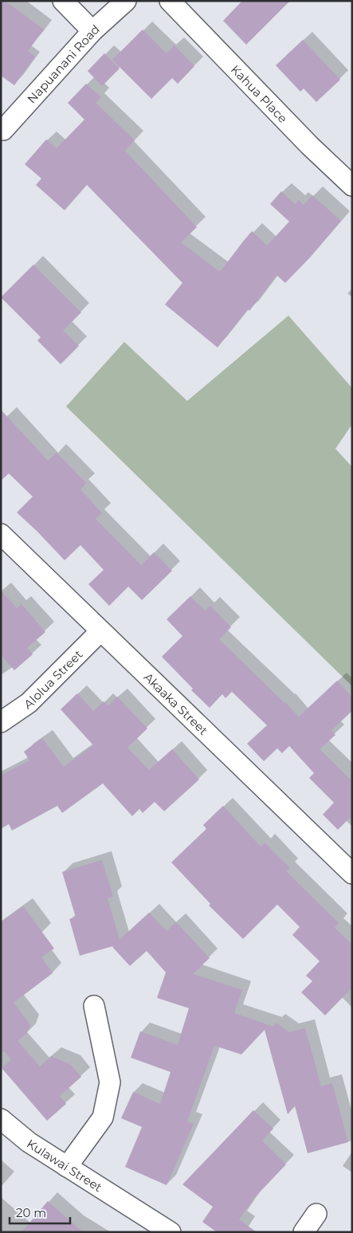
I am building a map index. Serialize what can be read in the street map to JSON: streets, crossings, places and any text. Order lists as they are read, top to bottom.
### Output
{
  "streets": {
    "street": [
      "Napuanani Road",
      "Kahua Place",
      "Alolua Street",
      "Akaaka Street",
      "Kulawai Street"
    ]
  },
  "crossings": [
    ["Alolua Street", "Akaaka Street"]
  ],
  "scale_bar": "20 m"
}
